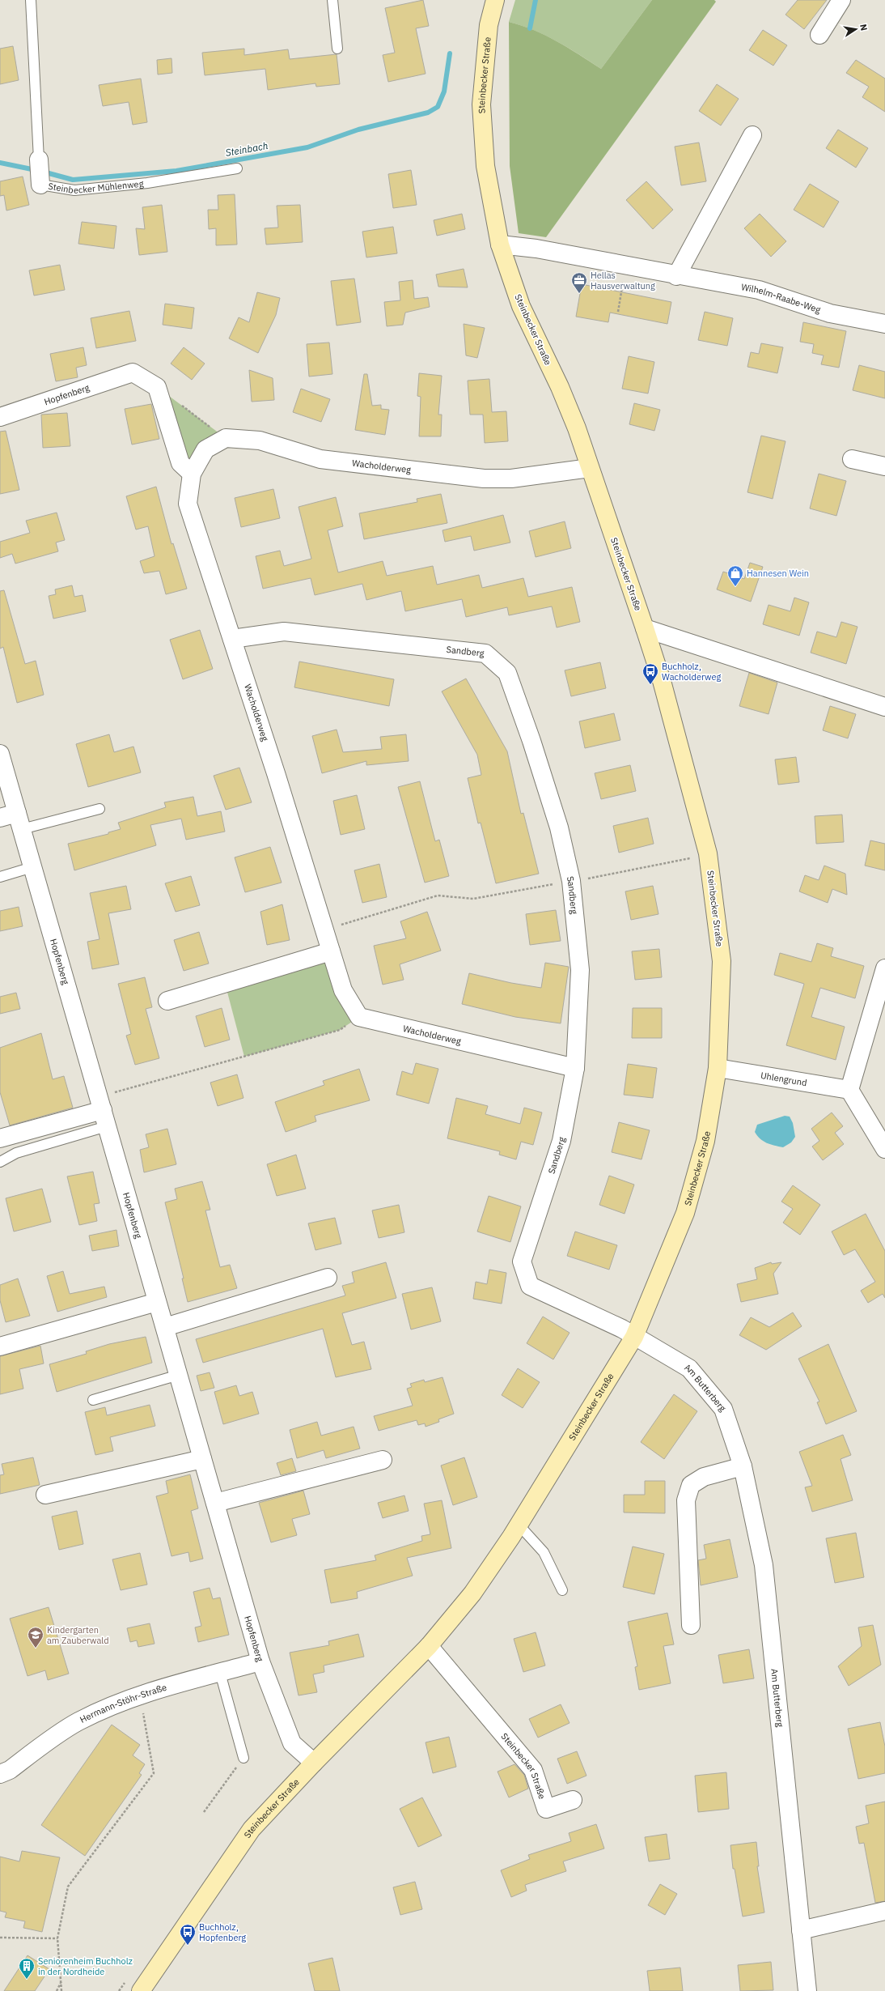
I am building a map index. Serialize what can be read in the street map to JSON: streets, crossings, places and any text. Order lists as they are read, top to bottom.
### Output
{
  "streets": {
    "street": [
      "Steinbecker Straße",
      "Steinbecker Mühlenweg",
      "Wilhelm-Raabe-Weg",
      "Hopfenberg",
      "Wacholderweg",
      "Sandberg",
      "Uhlengrund",
      "Am Butterberg",
      "Hermann-Stöhr-Straße"
    ]
  },
  "crossings": [
    ["Steinbecker Straße", "Wilhelm-Raabe-Weg"],
    ["Steinbecker Straße", "Hopfenberg"],
    ["Steinbecker Straße", "Wacholderweg"],
    ["Steinbecker Straße", "Sandberg"],
    ["Steinbecker Straße", "Uhlengrund"],
    ["Steinbecker Straße", "Am Butterberg"],
    ["Hopfenberg", "Hermann-Stöhr-Straße"],
    ["Wacholderweg", "Sandberg"],
    ["Sandberg", "Am Butterberg"]
  ],
  "water": ["Steinbach"],
  "places": {
    "office": ["Hellas Hausverwaltung"],
    "shop": ["Hannesen Wein"],
    "bus stop": ["Buchholz, Wacholderweg", "Buchholz, Hopfenberg"],
    "school or university": ["Kindergarten am Zauberwald"],
    "building": ["Seniorenheim Buchholz in der Nordheide"]
  },
  "north": "right"
}
